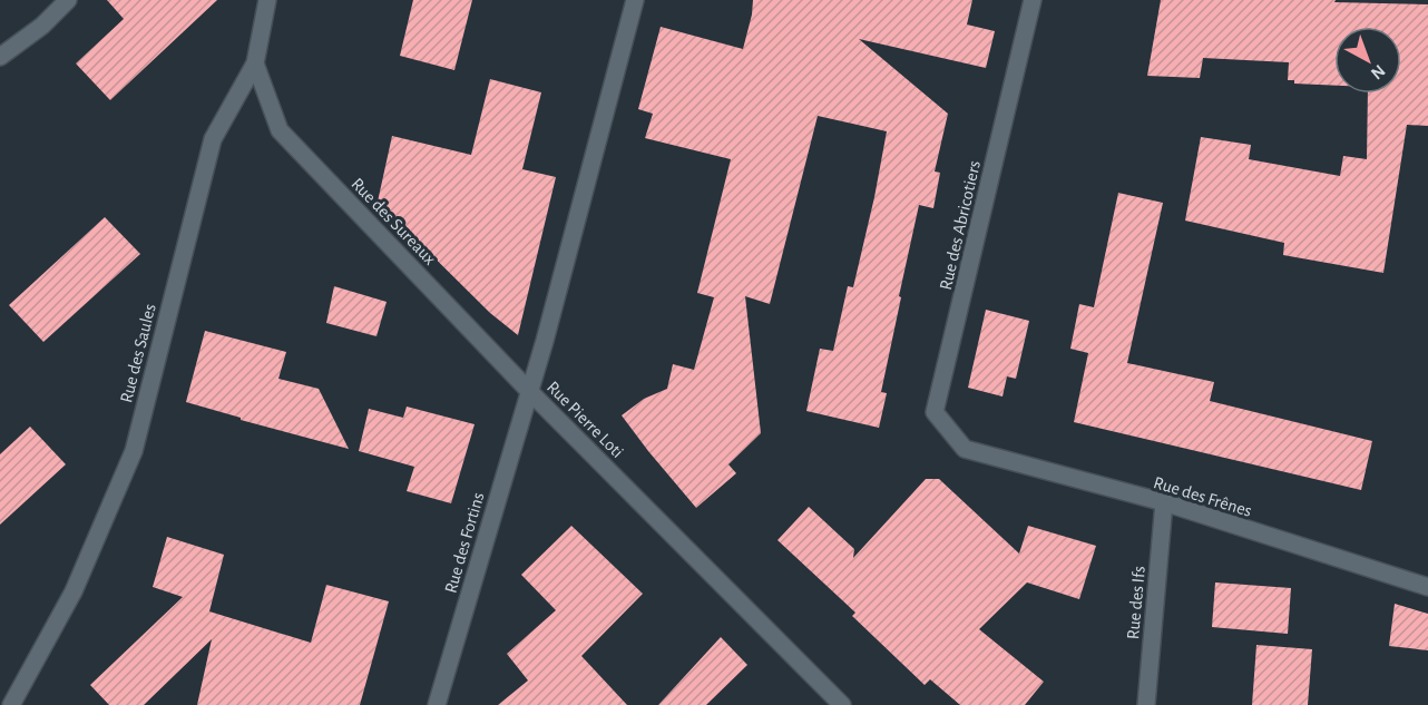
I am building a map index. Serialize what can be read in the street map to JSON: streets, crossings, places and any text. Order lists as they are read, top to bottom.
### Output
{
  "streets": {
    "street": [
      "Rue des Sureaux",
      "Rue des Abricotiers",
      "Rue des Saules",
      "Rue Pierre Loti",
      "Rue des Frênes",
      "Rue des Fortins",
      "Rue des Ifs"
    ]
  },
  "crossings": [
    ["Rue des Sureaux", "Rue des Saules"],
    ["Rue des Sureaux", "Rue Pierre Loti"],
    ["Rue des Sureaux", "Rue des Fortins"],
    ["Rue des Abricotiers", "Rue des Frênes"],
    ["Rue Pierre Loti", "Rue des Fortins"],
    ["Rue des Frênes", "Rue des Ifs"]
  ],
  "north": "bottom right"
}
